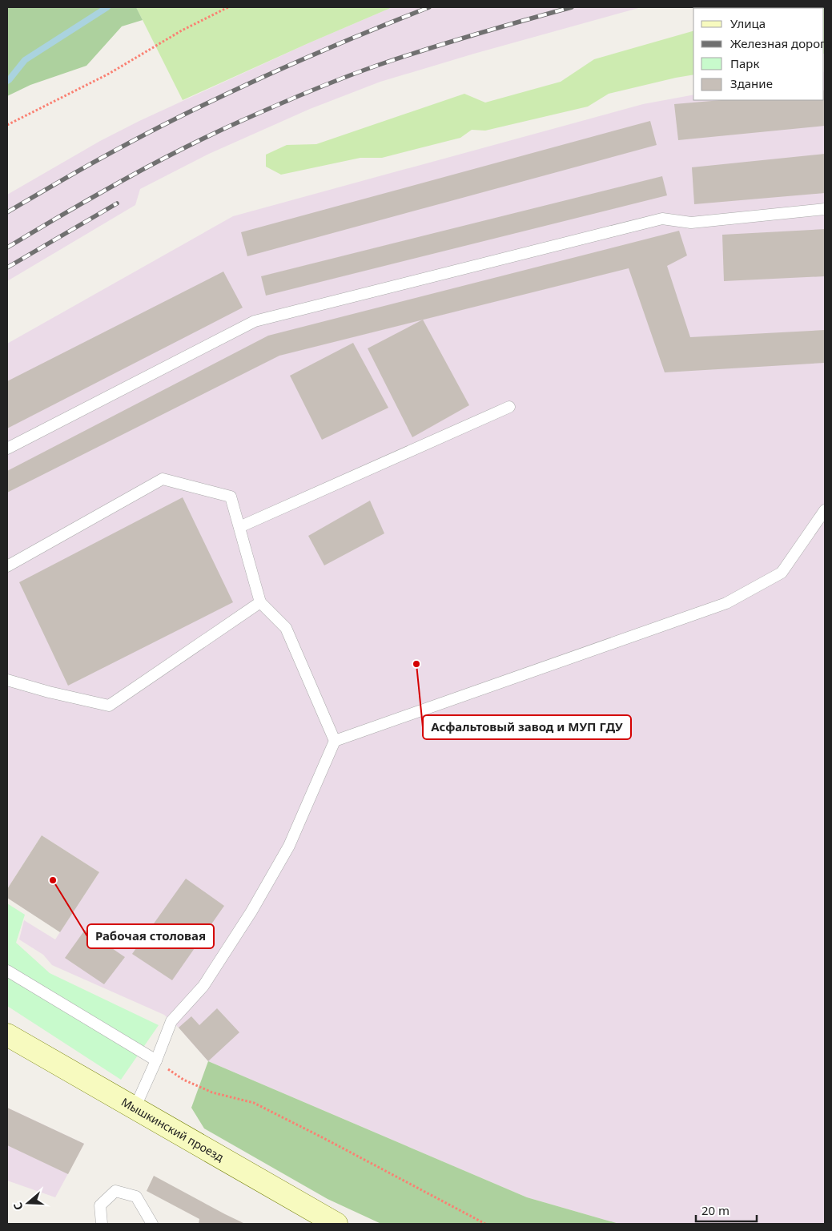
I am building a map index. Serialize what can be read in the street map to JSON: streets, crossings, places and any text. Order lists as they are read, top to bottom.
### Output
{
  "streets": {
    "main road": ["Мышкинский проезд"]
  },
  "places": ["Асфальтовый завод и МУП ГДУ", "Рабочая столовая"],
  "legend": [
    "Улица",
    "Железная дорога",
    "Парк",
    "Здание"
  ],
  "scale_bar": "20 m",
  "north": "left"
}
